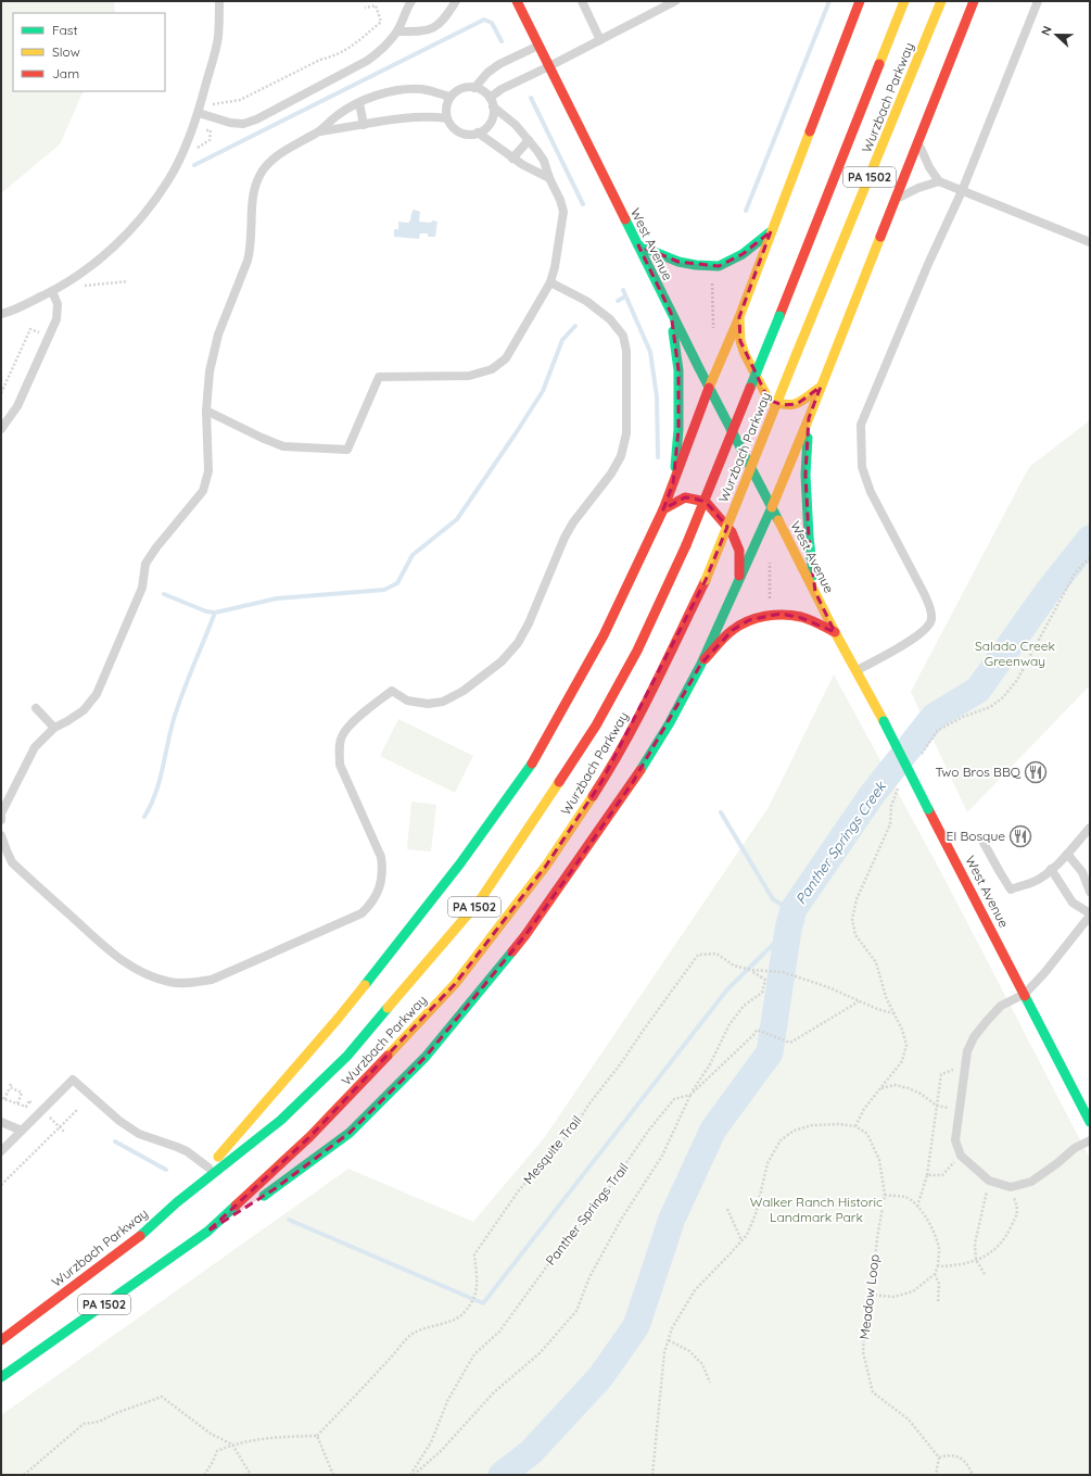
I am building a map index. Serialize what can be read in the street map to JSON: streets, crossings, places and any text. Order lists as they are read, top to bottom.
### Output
{
  "streets": {
    "main road": ["Wurzbach Parkway", "PA 1502", "West Avenue"],
    "path": ["Mesquite Trail", "Panther Springs Trail", "Meadow Loop"]
  },
  "crossings": [
    ["Mesquite Trail", "Panther Springs Trail"]
  ],
  "water": ["Panther Springs Creek"],
  "parks": ["Salado Creek Greenway", "Walker Ranch Historic Landmark Park"],
  "places": {
    "restaurant": ["Two Bros BBQ", "El Bosque"]
  },
  "legend": ["Fast", "Slow", "Jam"],
  "north": "left"
}
